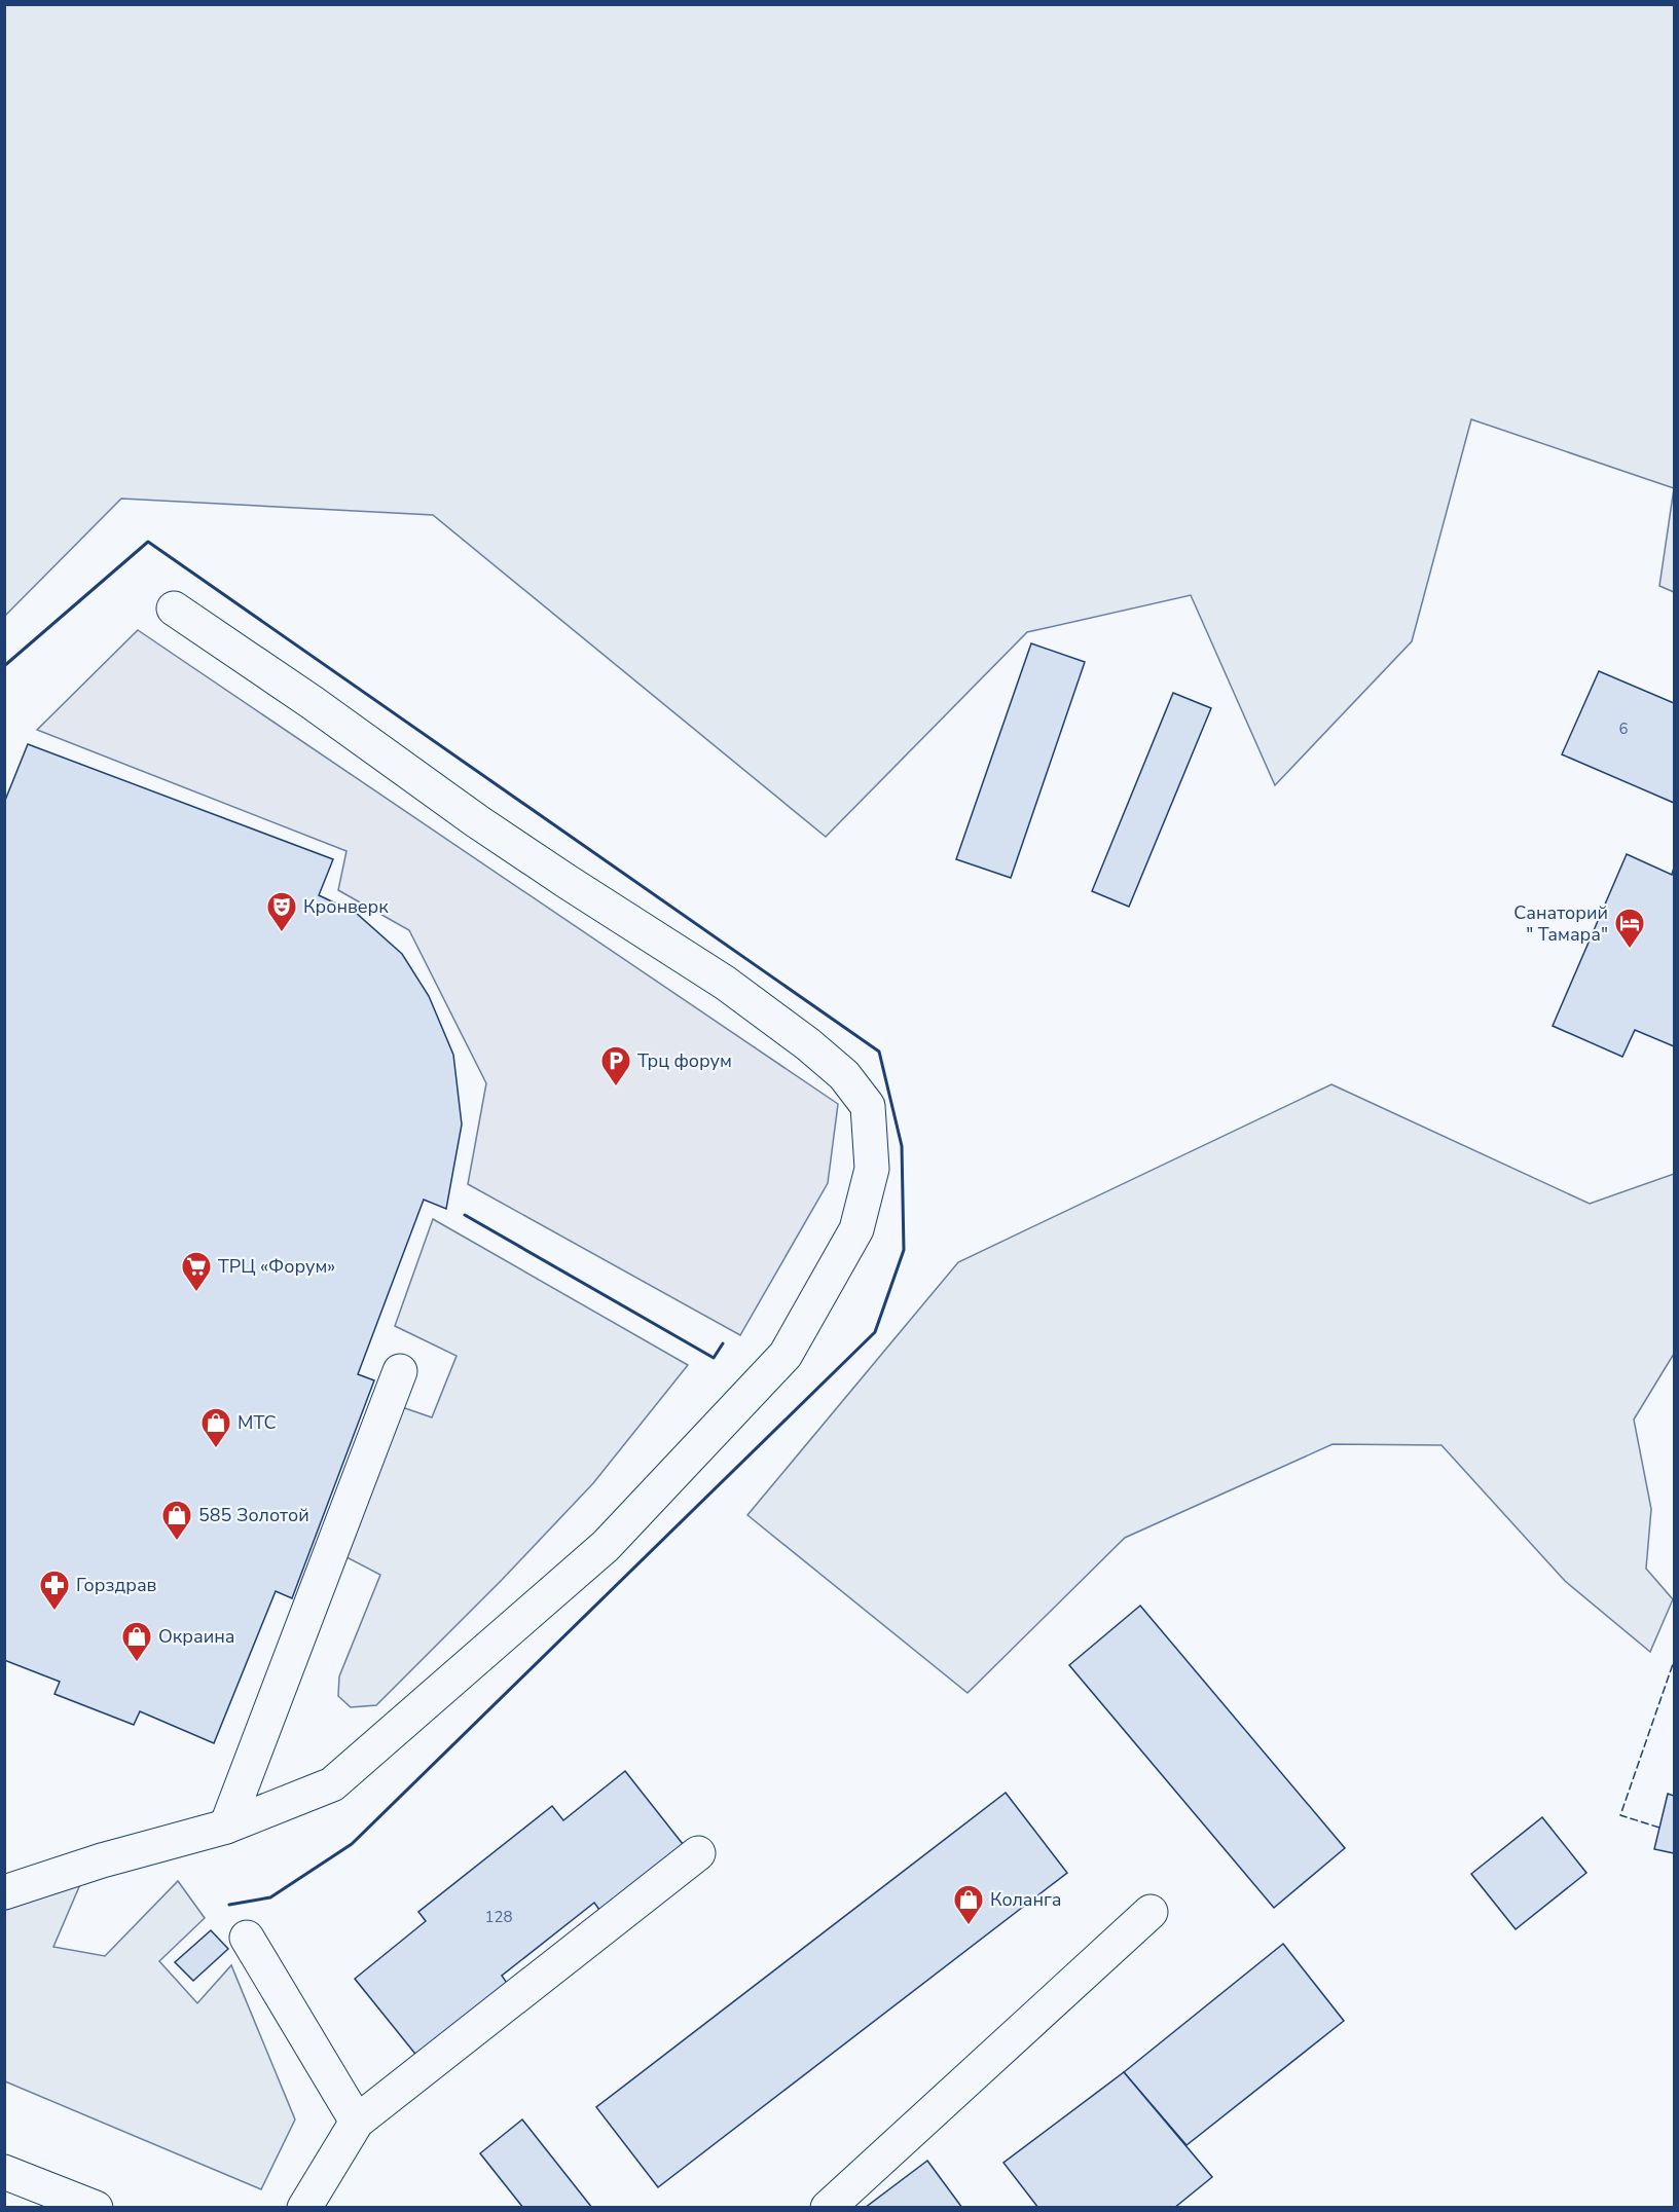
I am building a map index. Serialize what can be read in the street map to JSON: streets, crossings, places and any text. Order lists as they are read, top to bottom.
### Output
{
  "places": {
    "theatre": ["Кронверк"],
    "hotel": ["Санаторий \" Тамара\""],
    "parking": ["Трц форум"],
    "supermarket": ["ТРЦ «Форум»"],
    "shop": [
      "МТС",
      "585 Золотой",
      "Окраина",
      "Коланга"
    ],
    "pharmacy": ["Горздрав"]
  },
  "house_numbers": ["6", "128"]
}
